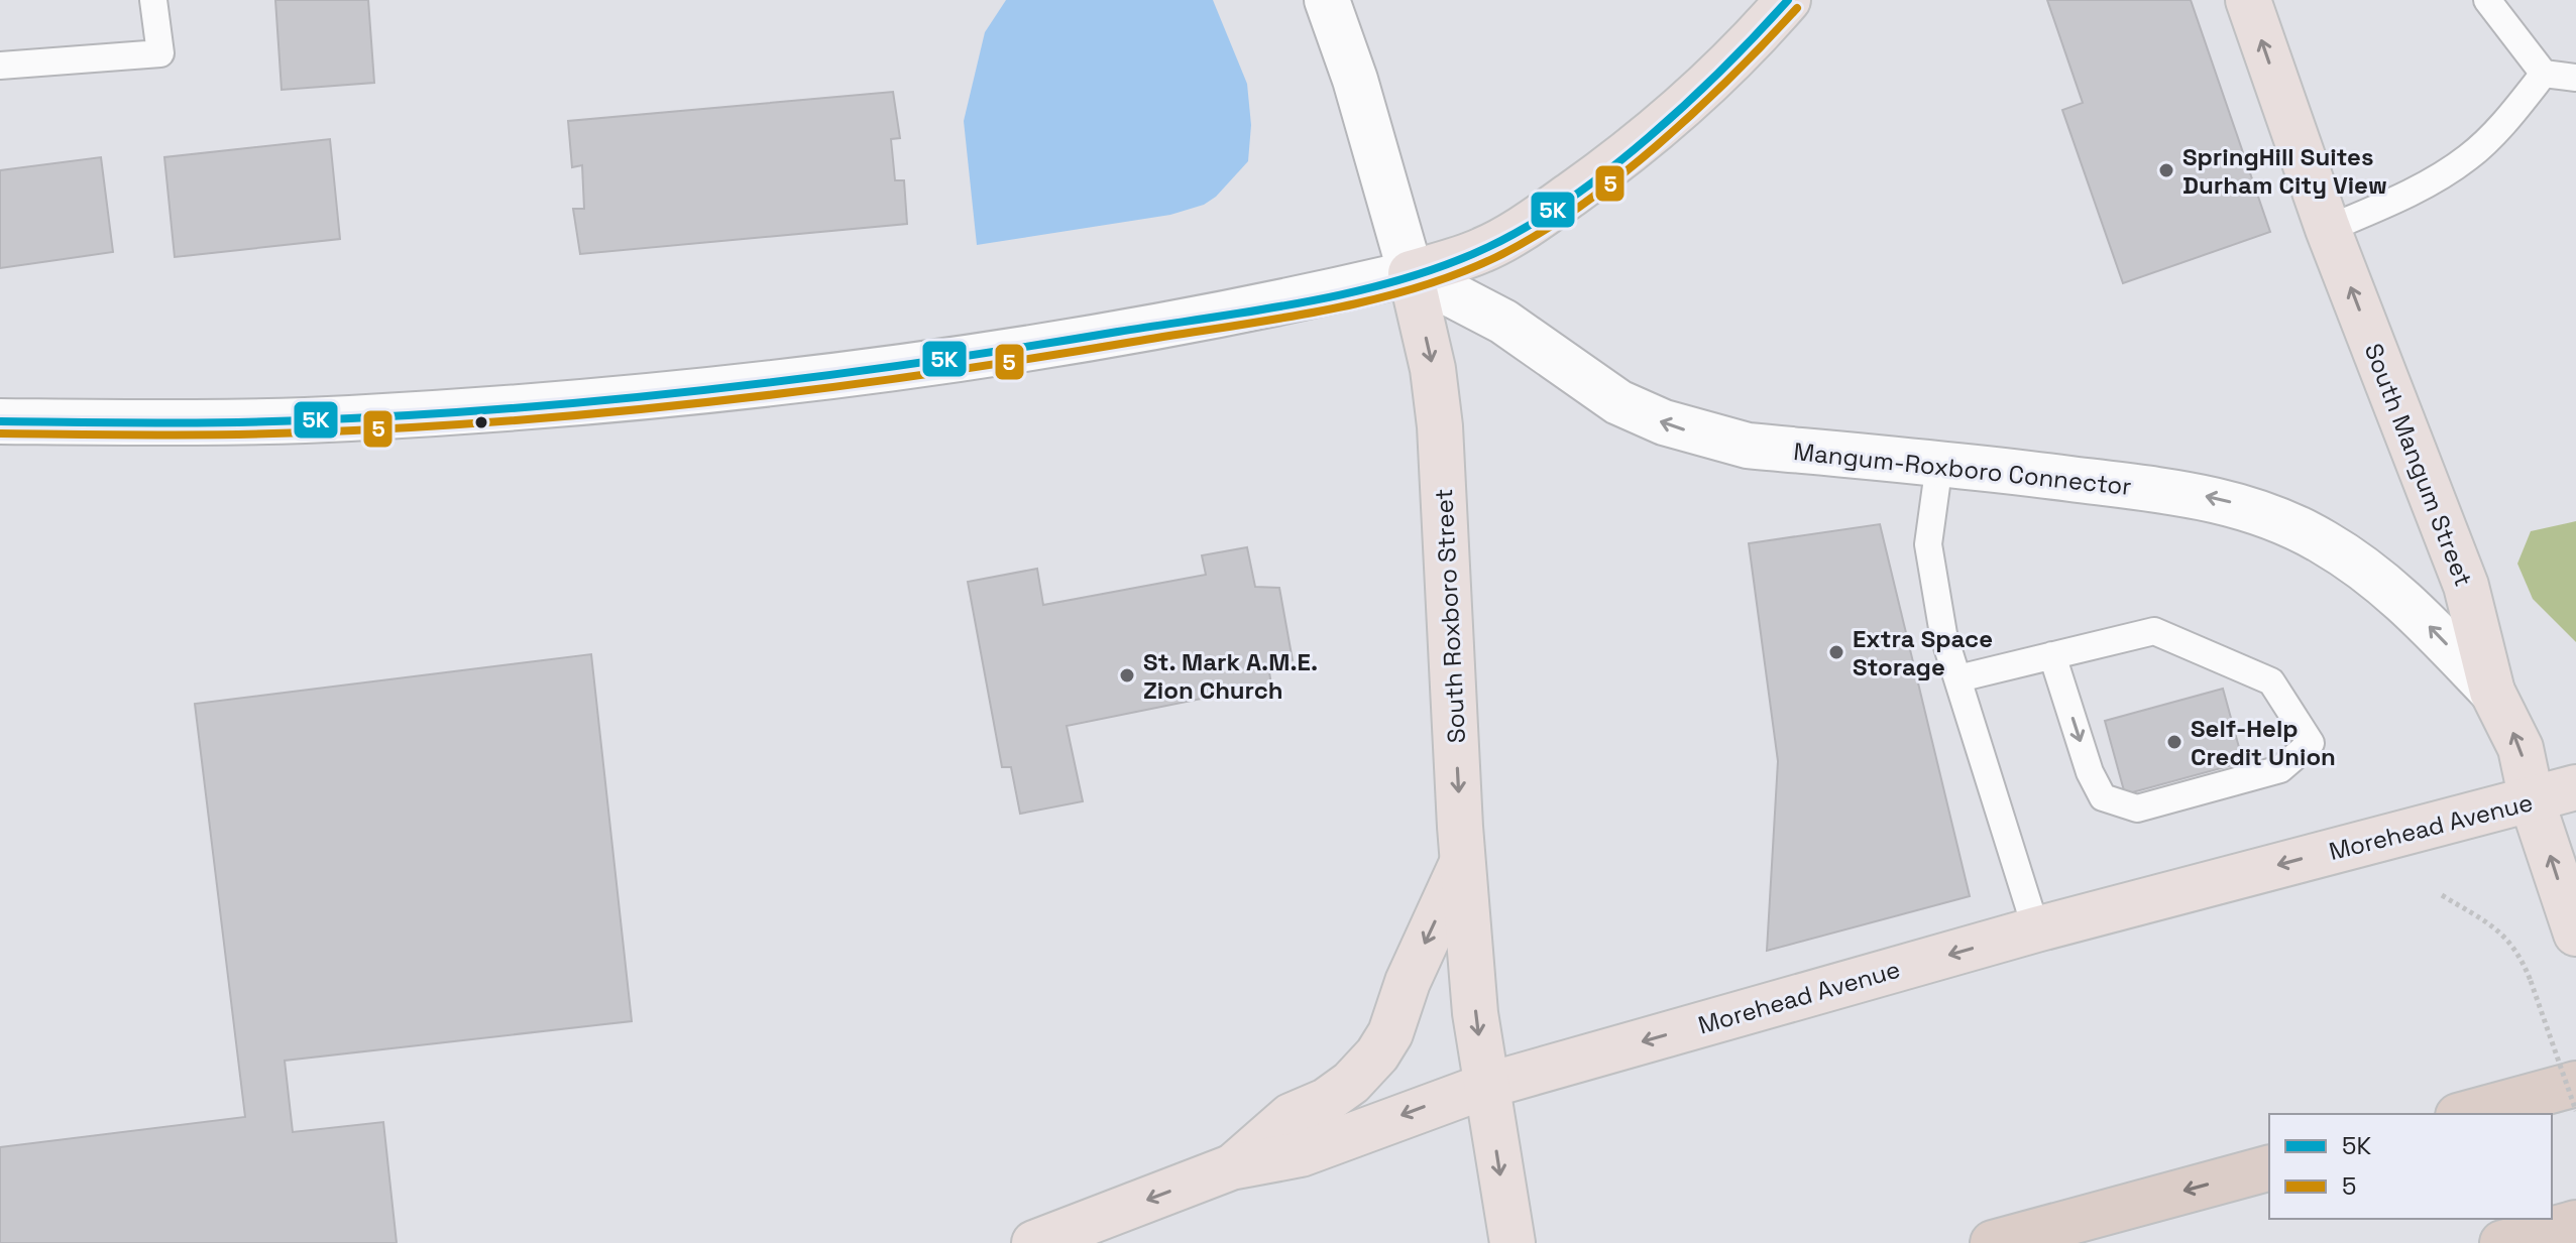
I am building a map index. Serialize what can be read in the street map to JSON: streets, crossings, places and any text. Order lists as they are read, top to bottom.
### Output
{
  "streets": {
    "main road": [
      "South Mangum Street",
      "Mangum-Roxboro Connector",
      "South Roxboro Street",
      "Morehead Avenue"
    ]
  },
  "crossings": [
    ["South Mangum Street", "Mangum-Roxboro Connector"],
    ["South Mangum Street", "Morehead Avenue"],
    ["Mangum-Roxboro Connector", "South Roxboro Street"],
    ["South Roxboro Street", "Morehead Avenue"]
  ],
  "one_way": [
    "South Mangum Street",
    "Mangum-Roxboro Connector",
    "South Roxboro Street",
    "Morehead Avenue"
  ],
  "places": [
    "SpringHill Suites Durham City View",
    "Extra Space Storage",
    "St. Mark A.M.E. Zion Church",
    "Self-Help Credit Union"
  ],
  "lines": ["transit line 5K", "transit line 5"],
  "legend": ["5K", "5"]
}
